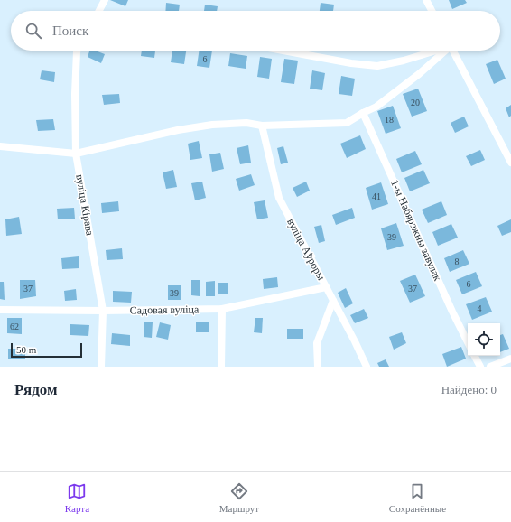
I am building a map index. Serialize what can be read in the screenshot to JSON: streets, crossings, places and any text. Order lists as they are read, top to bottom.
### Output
{
  "streets": {
    "street": [
      "вуліца Кірава",
      "1-ы Набярэжны завулак",
      "вуліца Аўроры",
      "Садовая вуліца"
    ]
  },
  "crossings": [
    ["вуліца Кірава", "Садовая вуліца"],
    ["вуліца Аўроры", "Садовая вуліца"]
  ],
  "house_numbers": [
    "6",
    "20",
    "18",
    "41",
    "39",
    "8",
    "6",
    "37",
    "37",
    "39",
    "4",
    "62"
  ],
  "scale_bar": "50 m",
  "page": {
    "search": "Поиск",
    "scale": "50 m",
    "heading": ["Рядом", "Найдено: 0"],
    "nav": ["Карта", "Маршрут", "Сохранённые"]
  }
}
